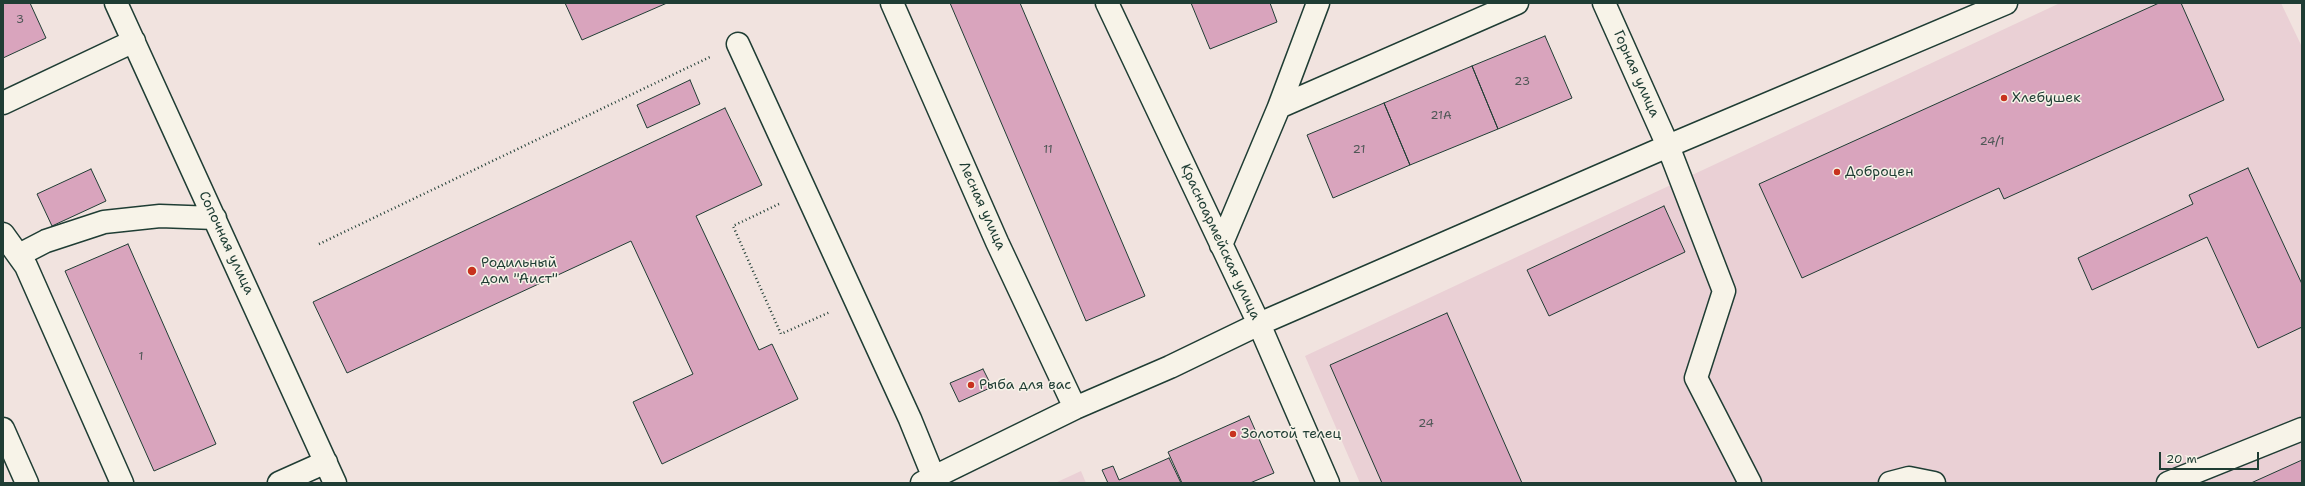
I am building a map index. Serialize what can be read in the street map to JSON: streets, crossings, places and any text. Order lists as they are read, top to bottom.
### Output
{
  "streets": {
    "street": [
      "Горная улица",
      "Лесная улица",
      "Красноармейская улица",
      "Сопочная улица"
    ]
  },
  "places": [
    "Хлебушек",
    "Доброцен",
    "Родильный дом \"Аист\"",
    "Рыба для вас",
    "Золотой телец"
  ],
  "house_numbers": [
    "3",
    "23",
    "21А",
    "24/1",
    "11",
    "21",
    "1",
    "24"
  ],
  "scale_bar": "20 m"
}
